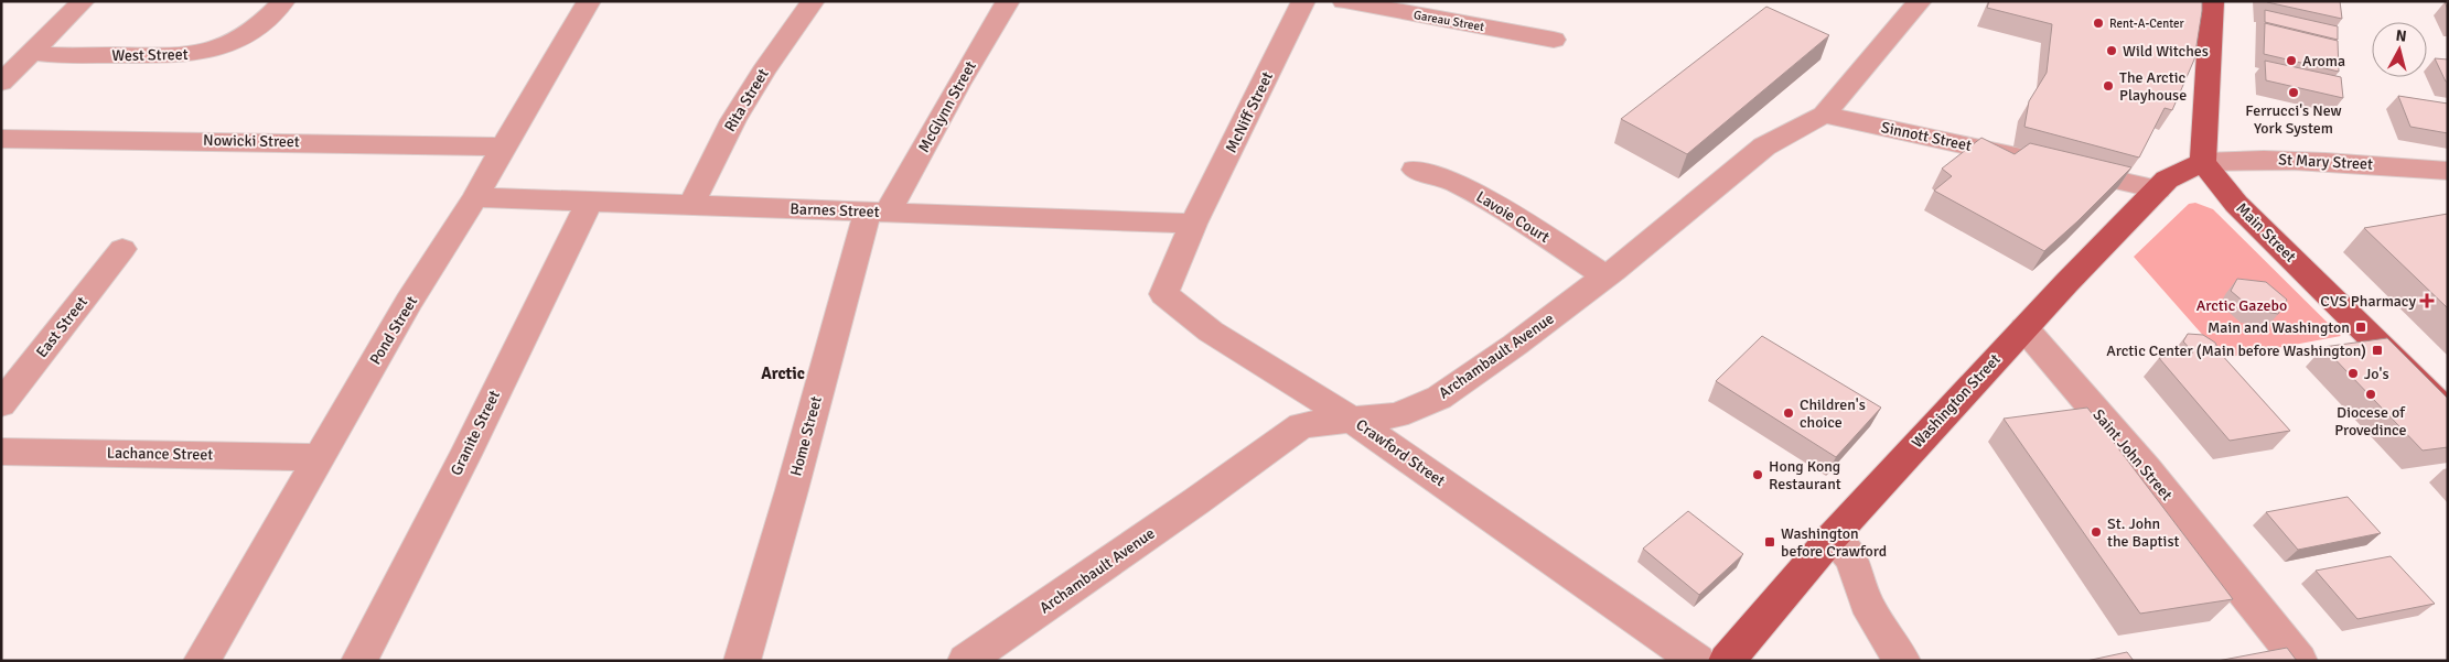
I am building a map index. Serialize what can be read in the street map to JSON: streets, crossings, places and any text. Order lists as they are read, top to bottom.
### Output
{
  "streets": {
    "main road": ["Main Street", "Washington Street"],
    "street": [
      "Gareau Street",
      "West Street",
      "Rita Street",
      "McGlynn Street",
      "McNiff Street",
      "Sinnott Street",
      "Nowicki Street",
      "St Mary Street",
      "Barnes Street",
      "Lavoie Court",
      "East Street",
      "Pond Street",
      "Archambault Avenue",
      "Granite Street",
      "Home Street",
      "Crawford Street",
      "Lachance Street",
      "Saint John Street"
    ]
  },
  "crossings": [
    ["Rita Street", "Barnes Street"],
    ["McGlynn Street", "Barnes Street"],
    ["McGlynn Street", "Home Street"],
    ["McNiff Street", "Barnes Street"],
    ["McNiff Street", "Crawford Street"],
    ["Sinnott Street", "Archambault Avenue"],
    ["Sinnott Street", "Washington Street"],
    ["Nowicki Street", "Pond Street"],
    ["St Mary Street", "Main Street"],
    ["St Mary Street", "Washington Street"],
    ["Barnes Street", "Pond Street"],
    ["Barnes Street", "Granite Street"],
    ["Barnes Street", "Home Street"],
    ["Barnes Street", "Crawford Street"],
    ["Lavoie Court", "Archambault Avenue"],
    ["Main Street", "Washington Street"],
    ["Pond Street", "Lachance Street"],
    ["Archambault Avenue", "Crawford Street"],
    ["Washington Street", "Saint John Street"]
  ],
  "districts": ["Arctic"],
  "parks": ["Arctic Gazebo"],
  "places": {
    "other": [
      "Rent-A-Center",
      "Wild Witches",
      "Aroma",
      "The Arctic Playhouse",
      "Ferrucci's New York System",
      "Jo's",
      "Diocese of Provedince",
      "Children's choice",
      "Hong Kong Restaurant",
      "St. John the Baptist"
    ],
    "health": ["CVS Pharmacy"],
    "transit": ["Main and Washington", "Arctic Center (Main before Washington)", "Washington before Crawford"]
  },
  "north": "top"
}
